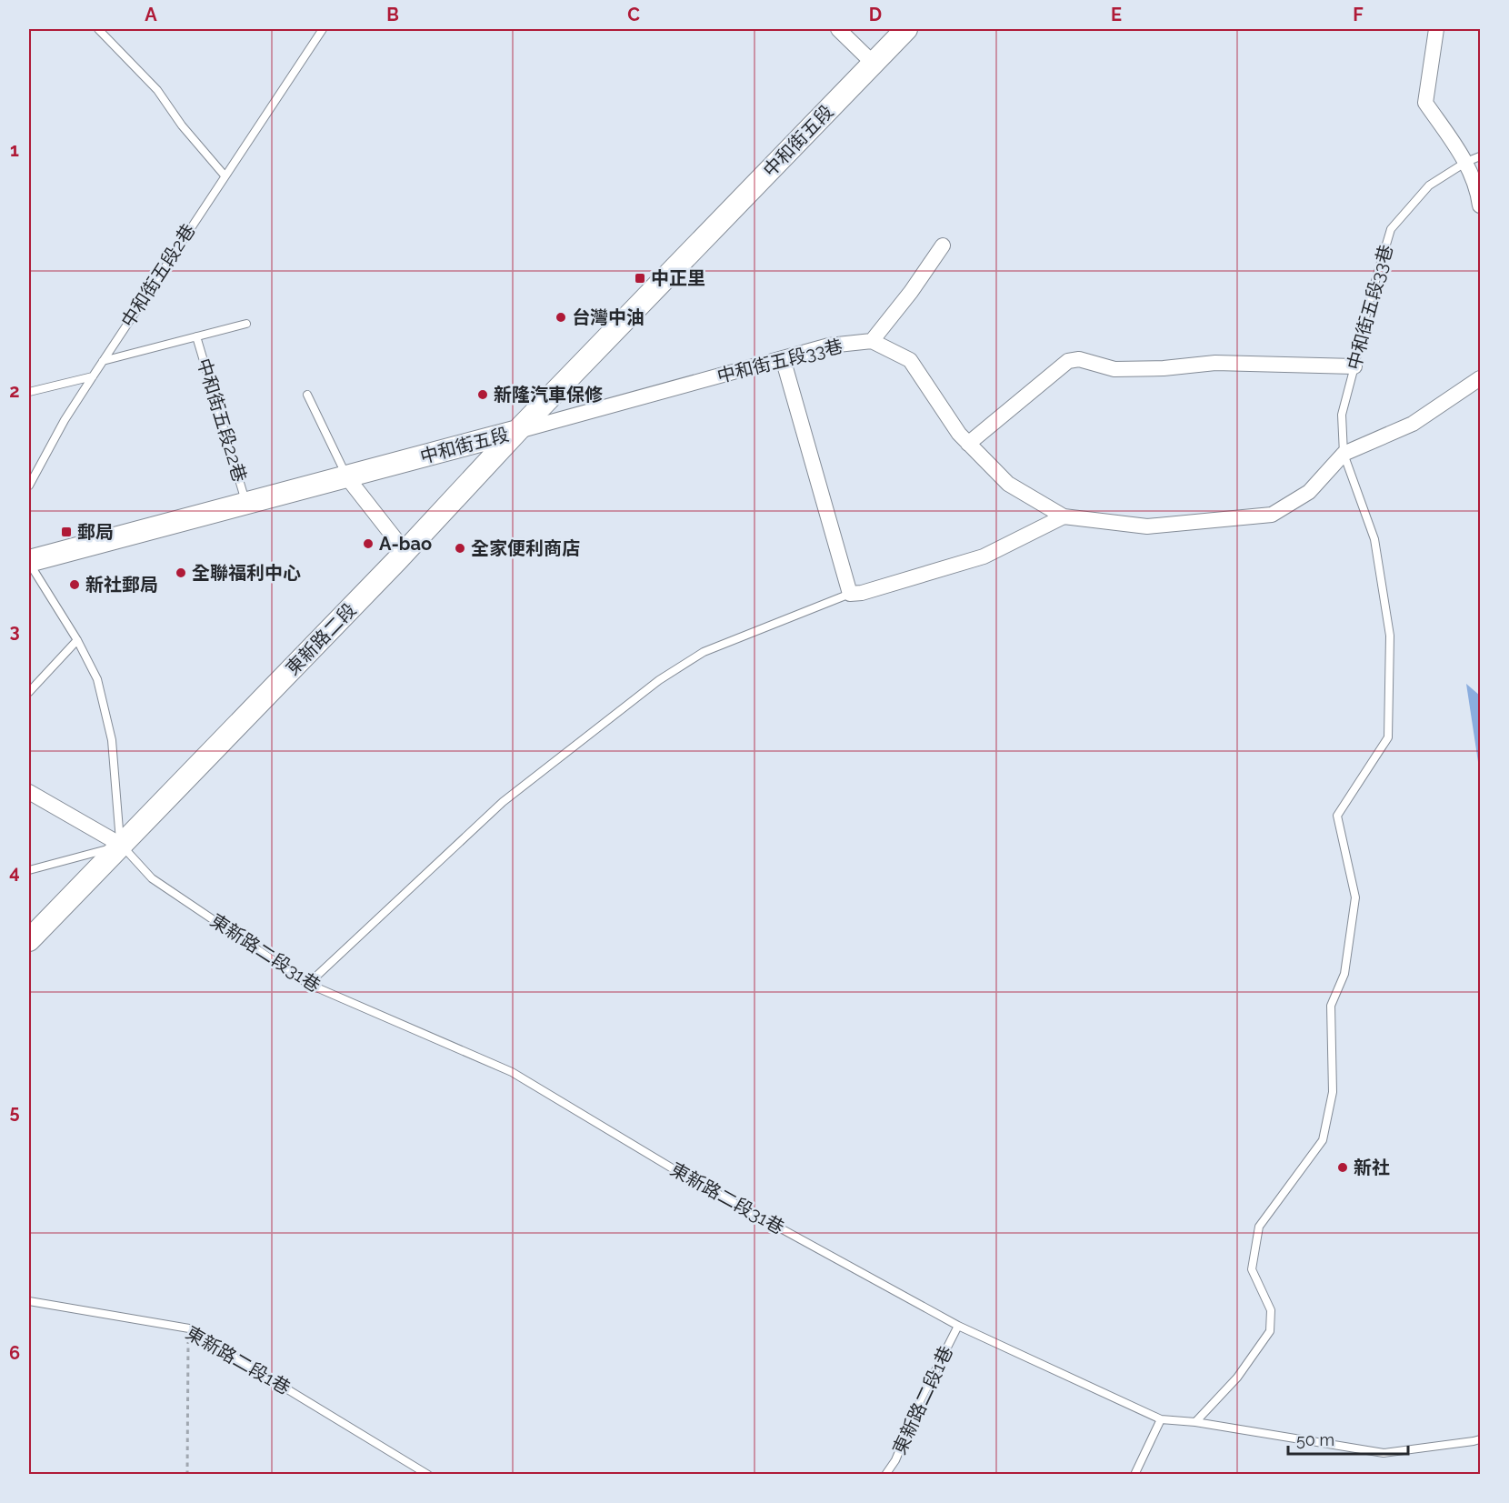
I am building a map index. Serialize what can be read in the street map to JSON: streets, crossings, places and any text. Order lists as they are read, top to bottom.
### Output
{
  "streets": {
    "main road": ["中和街五段", "東新路二段"],
    "street": ["中和街五段33巷"],
    "lane": [
      "中和街五段2巷",
      "中和街五段22巷",
      "東新路二段31巷",
      "東新路二段1巷"
    ]
  },
  "crossings": [
    ["中和街五段", "中和街五段33巷"],
    ["中和街五段", "中和街五段22巷"],
    ["中和街五段", "東新路二段"],
    ["中和街五段2巷", "中和街五段22巷"],
    ["中和街五段33巷", "東新路二段"],
    ["中和街五段33巷", "東新路二段31巷"],
    ["東新路二段", "東新路二段31巷"],
    ["東新路二段31巷", "東新路二段1巷"]
  ],
  "places": {
    "transit": ["中正里", "郵局"],
    "other": [
      "台灣中油",
      "新隆汽車保修",
      "A-bao",
      "全家便利商店",
      "全聯福利中心",
      "新社郵局",
      "新社"
    ]
  },
  "scale_bar": "50 m",
  "grid": {
    "columns": [
      "A",
      "B",
      "C",
      "D",
      "E",
      "F"
    ],
    "rows": [
      "1",
      "2",
      "3",
      "4",
      "5",
      "6"
    ]
  }
}
